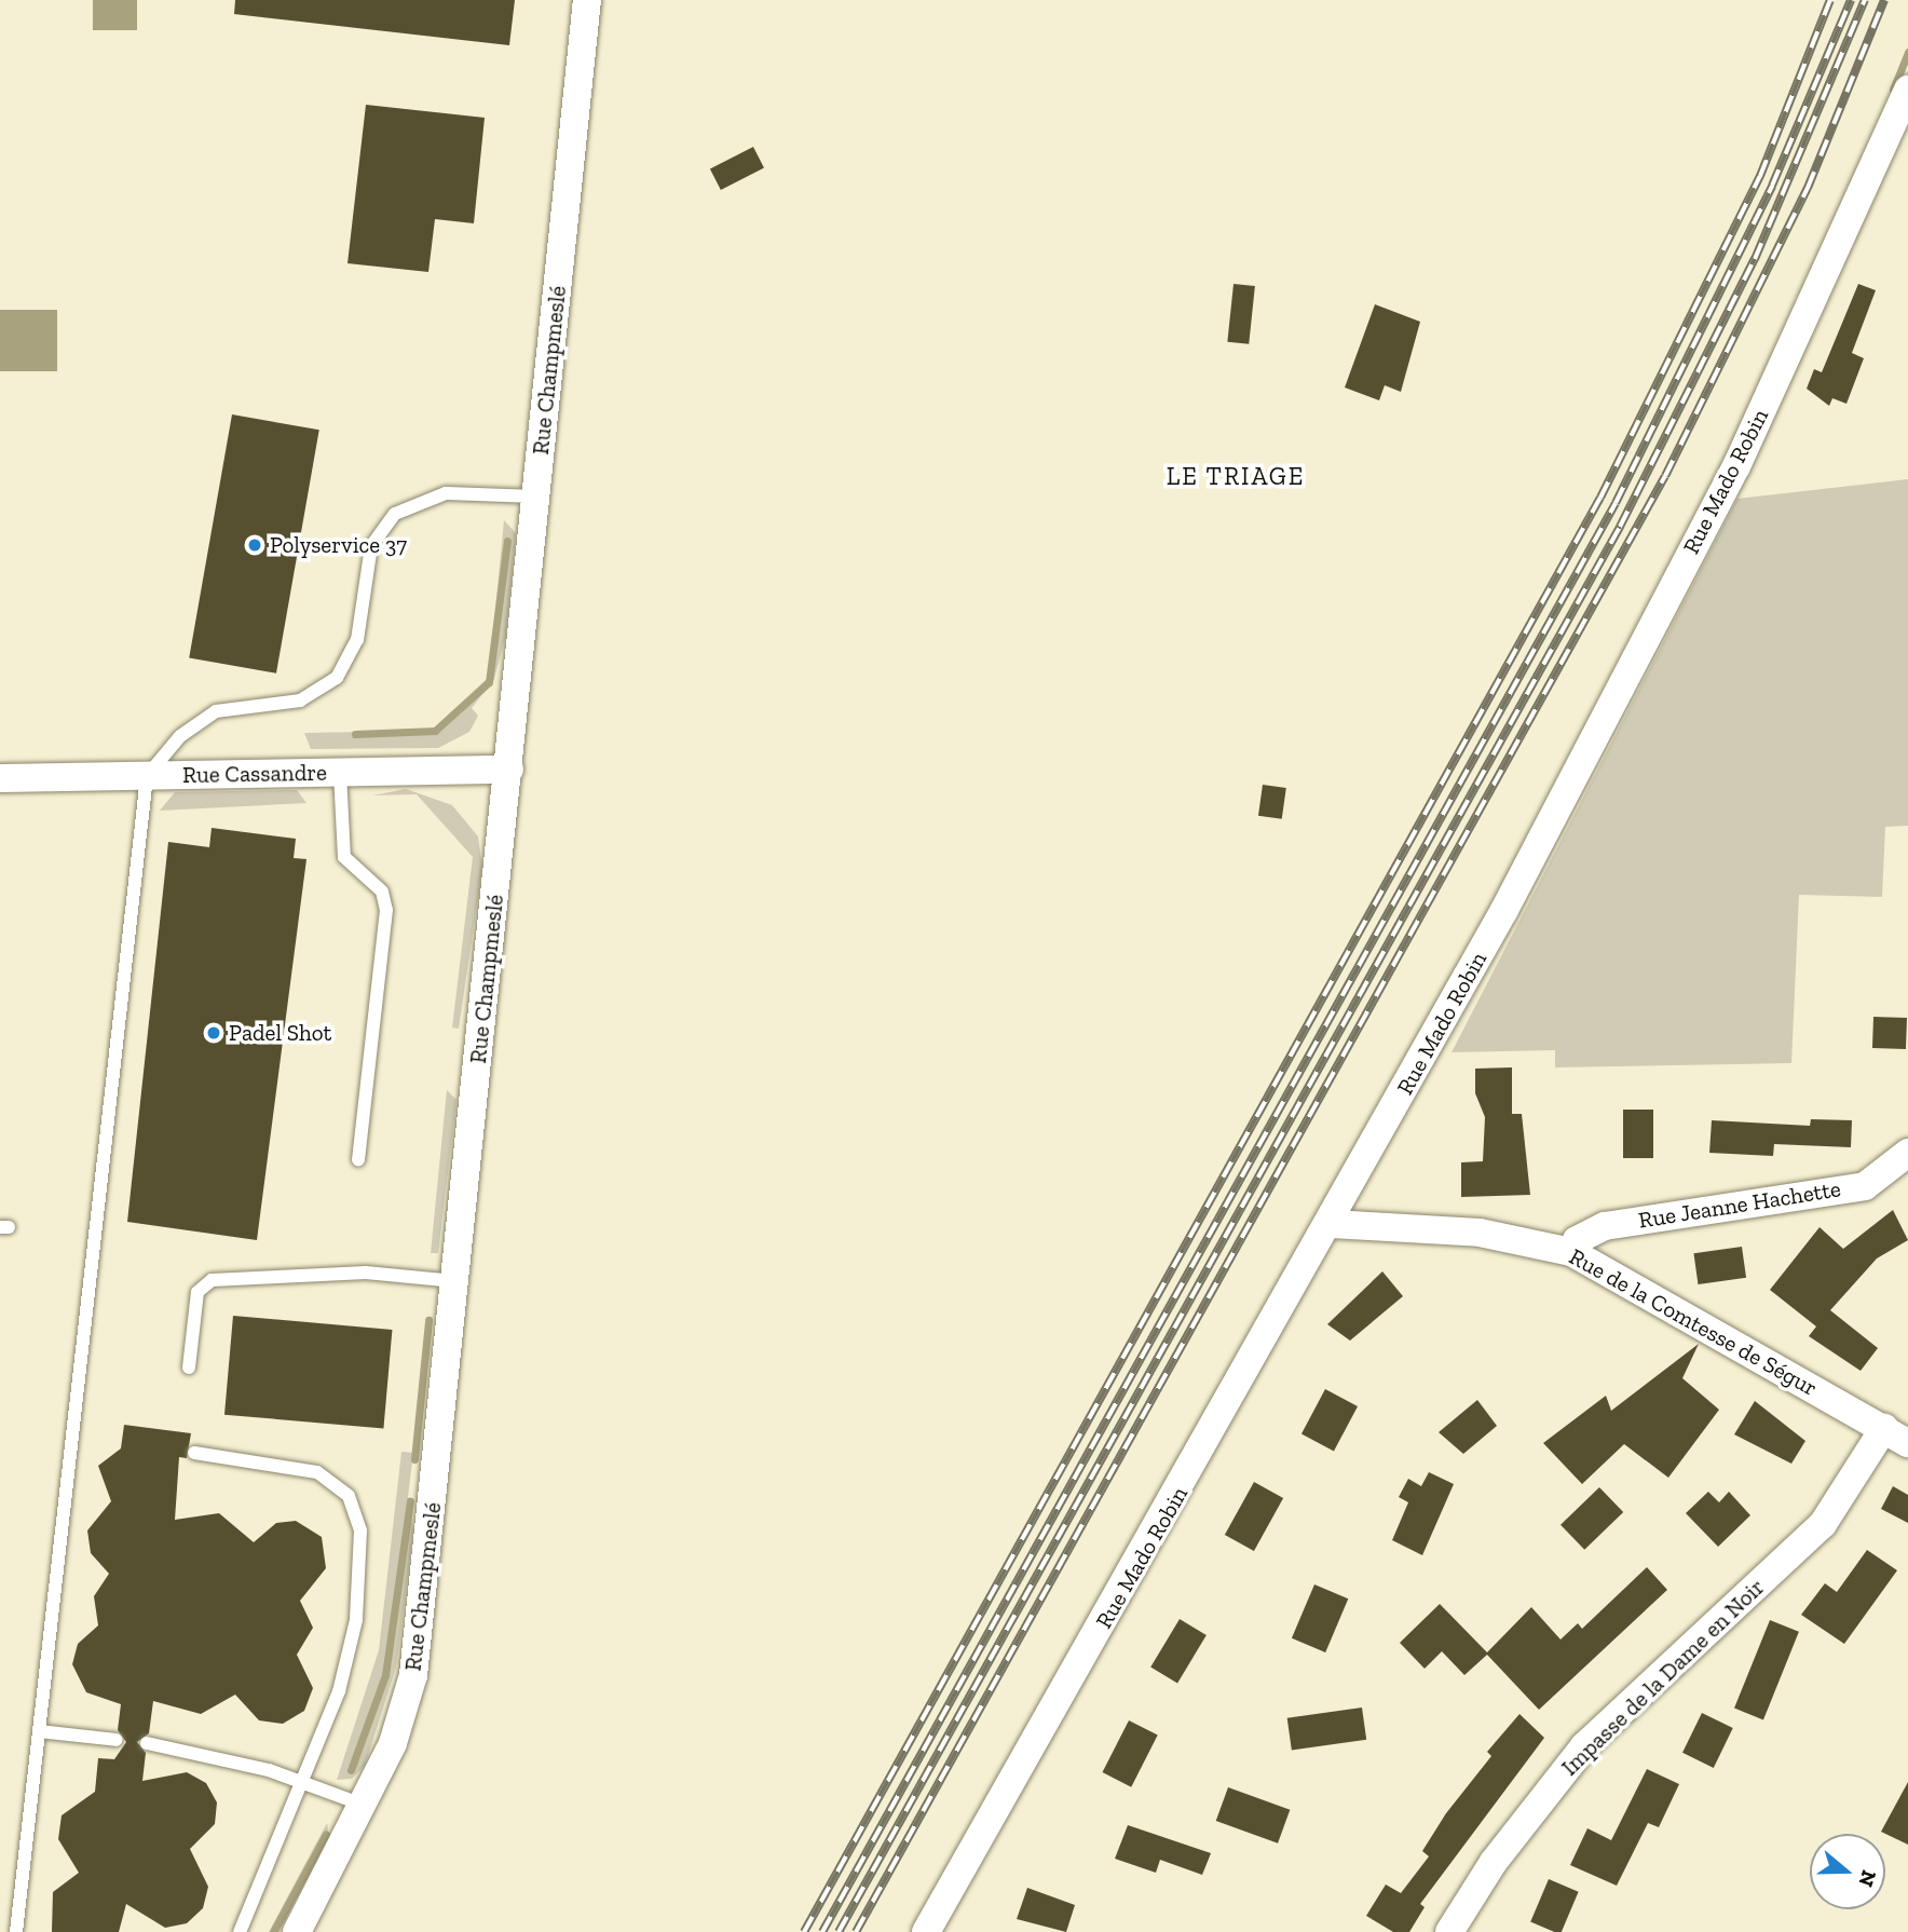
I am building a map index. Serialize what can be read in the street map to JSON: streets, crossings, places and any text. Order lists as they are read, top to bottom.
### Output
{
  "streets": {
    "street": [
      "Rue Champmeslé",
      "Rue Mado Robin",
      "Rue Cassandre",
      "Rue Jeanne Hachette",
      "Rue de la Comtesse de Ségur",
      "Impasse de la Dame en Noir"
    ]
  },
  "crossings": [
    ["Rue Champmeslé", "Rue Cassandre"],
    ["Rue Mado Robin", "Rue de la Comtesse de Ségur"],
    ["Rue Jeanne Hachette", "Rue de la Comtesse de Ségur"],
    ["Rue de la Comtesse de Ségur", "Impasse de la Dame en Noir"]
  ],
  "districts": ["LE TRIAGE"],
  "places": ["Polyservice 37", "Padel Shot"],
  "north": "right"
}
